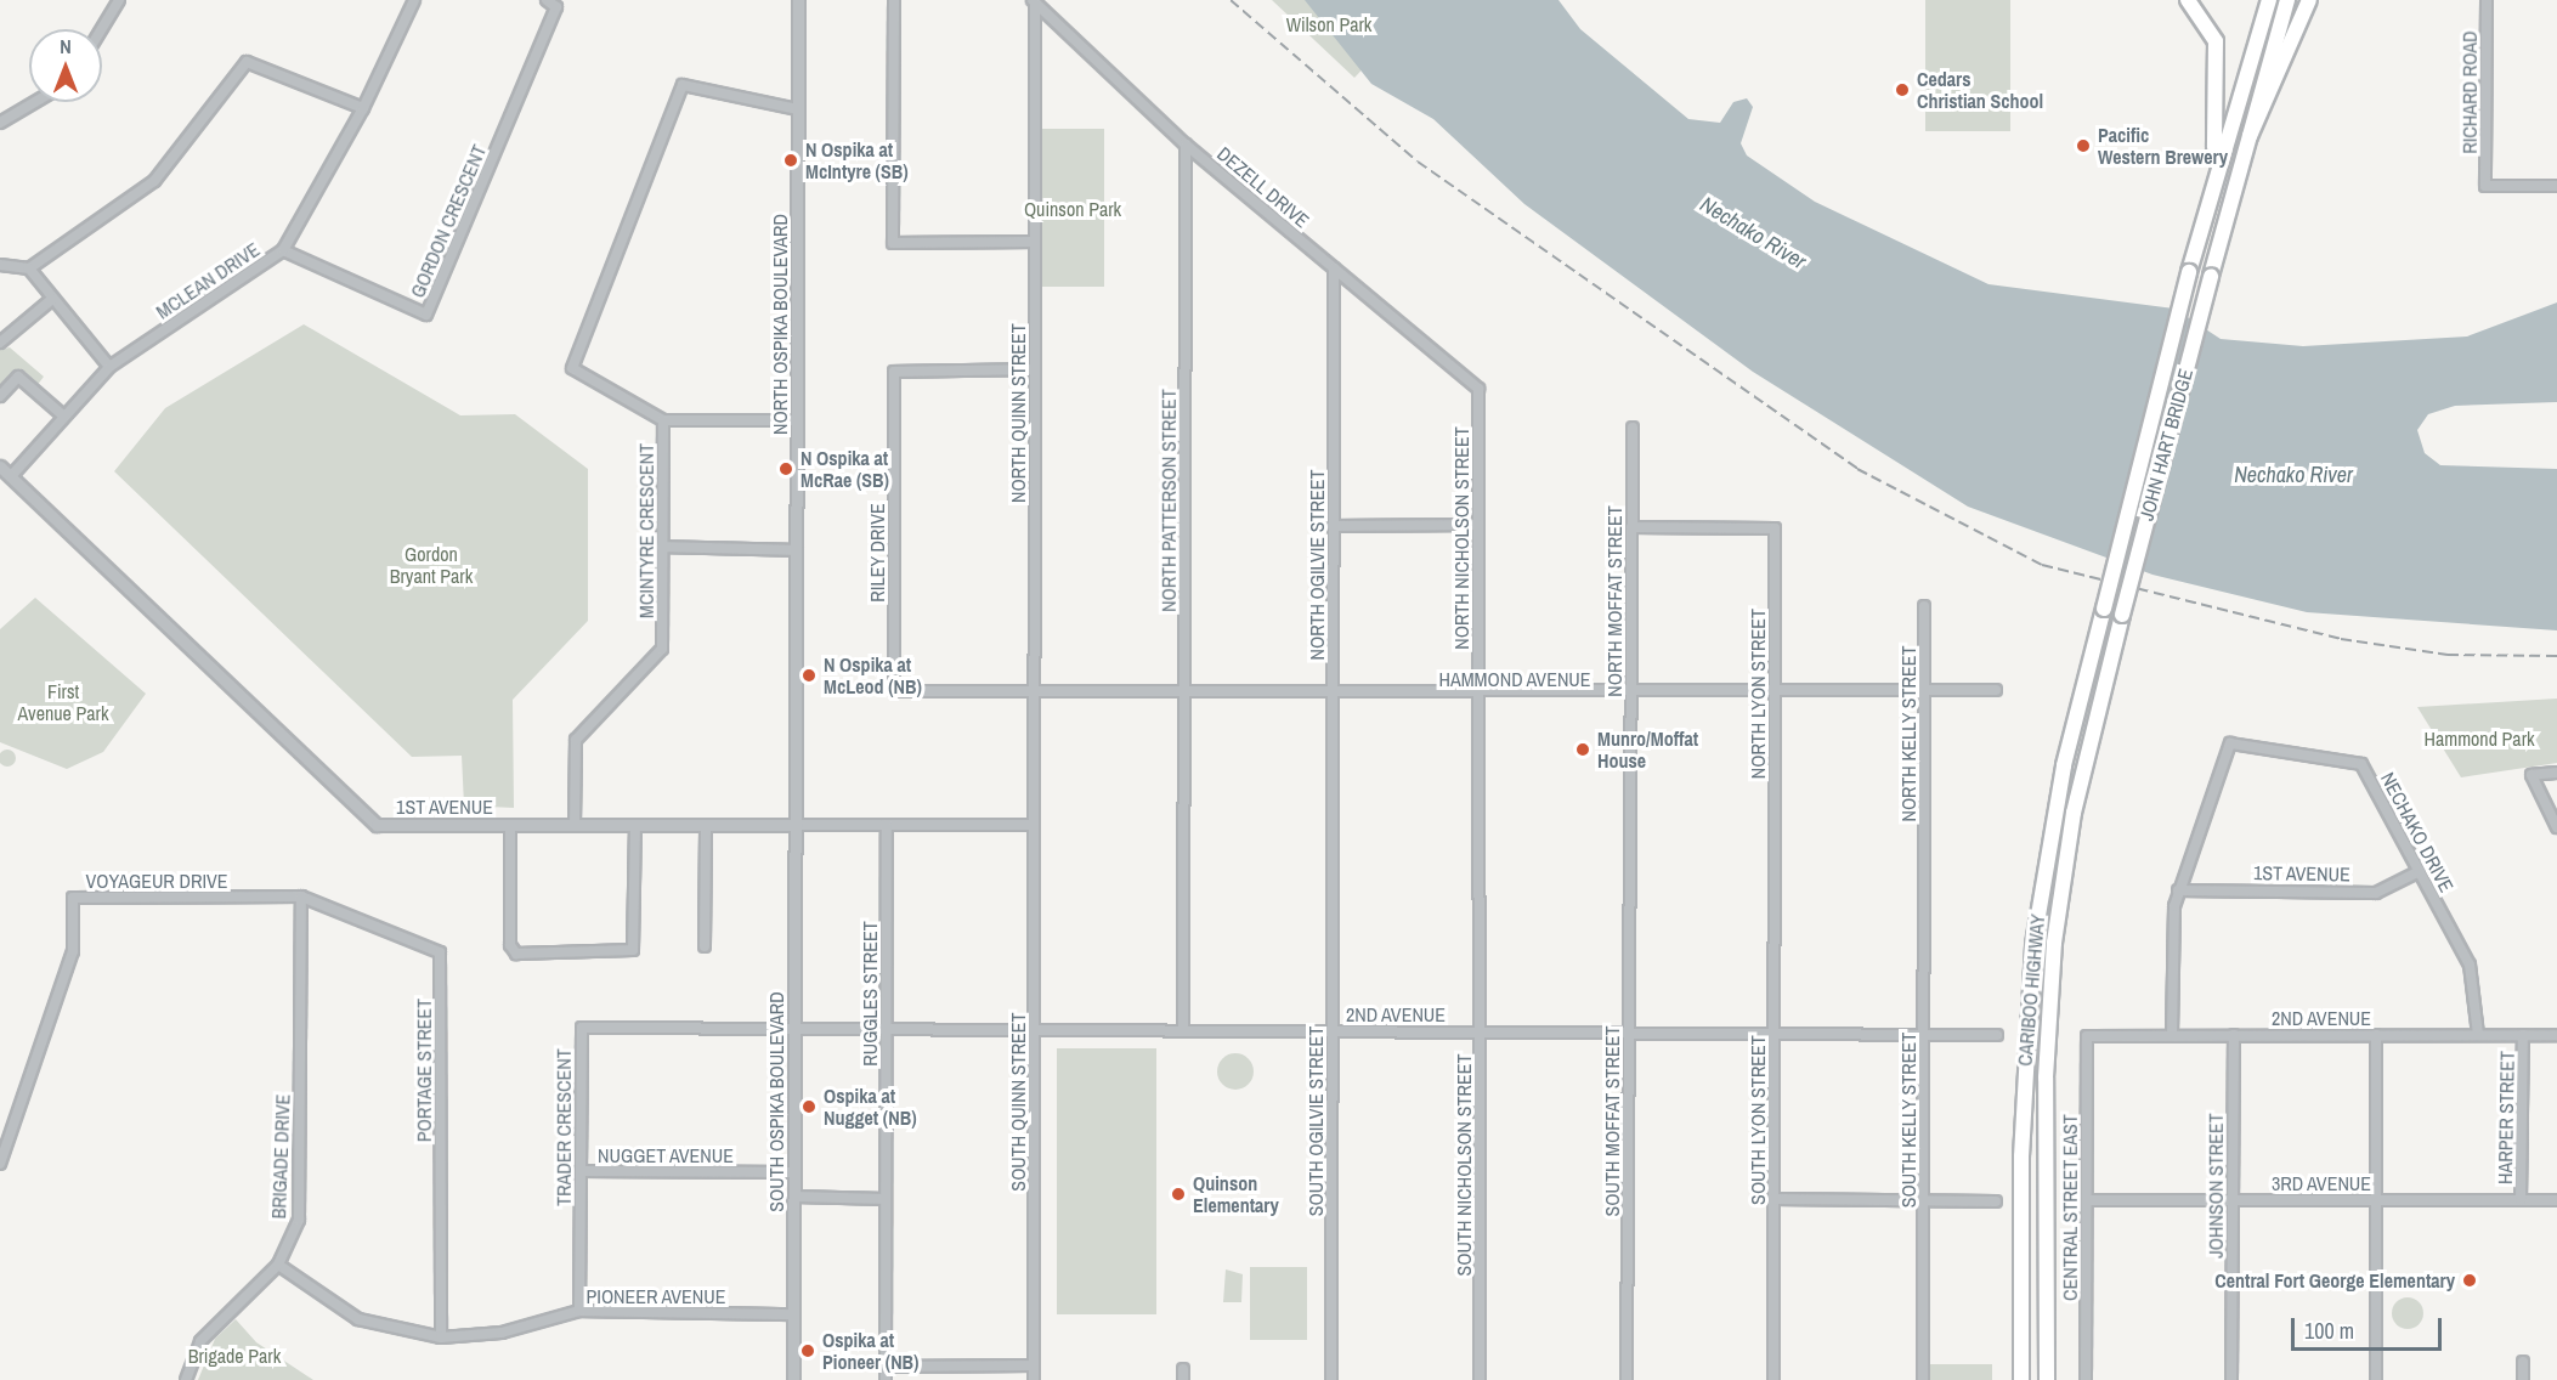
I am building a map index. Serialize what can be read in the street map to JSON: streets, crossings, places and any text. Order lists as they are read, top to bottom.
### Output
{
  "streets": {
    "highway": ["JOHN HART BRIDGE", "CARIBOO HIGHWAY"],
    "street": [
      "RICHARD ROAD",
      "DEZELL DRIVE",
      "GORDON CRESCENT",
      "MCLEAN DRIVE",
      "NORTH OSPIKA BOULEVARD",
      "NORTH QUINN STREET",
      "NORTH PATTERSON STREET",
      "MCINTYRE CRESCENT",
      "NORTH NICHOLSON STREET",
      "RILEY DRIVE",
      "NORTH OGILVIE STREET",
      "NORTH MOFFAT STREET",
      "HAMMOND AVENUE",
      "NORTH LYON STREET",
      "NORTH KELLY STREET",
      "1ST AVENUE",
      "NECHAKO DRIVE",
      "VOYAGEUR DRIVE",
      "RUGGLES STREET",
      "2ND AVENUE",
      "PORTAGE STREET",
      "SOUTH OSPIKA BOULEVARD",
      "SOUTH QUINN STREET",
      "HARPER STREET",
      "SOUTH LYON STREET",
      "SOUTH KELLY STREET",
      "SOUTH OGILVIE STREET",
      "SOUTH MOFFAT STREET",
      "TRADER CRESCENT",
      "NUGGET AVENUE",
      "BRIGADE DRIVE",
      "SOUTH NICHOLSON STREET",
      "3RD AVENUE",
      "JOHNSON STREET",
      "CENTRAL STREET EAST",
      "PIONEER AVENUE"
    ]
  },
  "crossings": [
    ["DEZELL DRIVE", "NORTH QUINN STREET"],
    ["DEZELL DRIVE", "NORTH PATTERSON STREET"],
    ["DEZELL DRIVE", "NORTH NICHOLSON STREET"],
    ["DEZELL DRIVE", "NORTH OGILVIE STREET"],
    ["GORDON CRESCENT", "MCLEAN DRIVE"],
    ["MCLEAN DRIVE", "1ST AVENUE"],
    ["NORTH OSPIKA BOULEVARD", "MCINTYRE CRESCENT"],
    ["NORTH OSPIKA BOULEVARD", "1ST AVENUE"],
    ["NORTH OSPIKA BOULEVARD", "SOUTH OSPIKA BOULEVARD"],
    ["NORTH QUINN STREET", "RILEY DRIVE"],
    ["NORTH QUINN STREET", "HAMMOND AVENUE"],
    ["NORTH QUINN STREET", "1ST AVENUE"],
    ["NORTH QUINN STREET", "SOUTH QUINN STREET"],
    ["JOHN HART BRIDGE", "CARIBOO HIGHWAY"],
    ["NORTH PATTERSON STREET", "HAMMOND AVENUE"],
    ["NORTH PATTERSON STREET", "2ND AVENUE"],
    ["MCINTYRE CRESCENT", "1ST AVENUE"],
    ["NORTH NICHOLSON STREET", "HAMMOND AVENUE"],
    ["NORTH NICHOLSON STREET", "SOUTH NICHOLSON STREET"],
    ["RILEY DRIVE", "HAMMOND AVENUE"],
    ["NORTH OGILVIE STREET", "HAMMOND AVENUE"],
    ["NORTH OGILVIE STREET", "SOUTH OGILVIE STREET"],
    ["NORTH MOFFAT STREET", "HAMMOND AVENUE"],
    ["NORTH MOFFAT STREET", "NORTH LYON STREET"],
    ["NORTH MOFFAT STREET", "SOUTH MOFFAT STREET"],
    ["HAMMOND AVENUE", "NORTH LYON STREET"],
    ["HAMMOND AVENUE", "NORTH KELLY STREET"],
    ["NORTH LYON STREET", "SOUTH LYON STREET"],
    ["NORTH KELLY STREET", "SOUTH KELLY STREET"],
    ["1ST AVENUE", "NECHAKO DRIVE"],
    ["1ST AVENUE", "RUGGLES STREET"],
    ["1ST AVENUE", "SOUTH OSPIKA BOULEVARD"],
    ["1ST AVENUE", "SOUTH QUINN STREET"],
    ["NECHAKO DRIVE", "2ND AVENUE"],
    ["VOYAGEUR DRIVE", "PORTAGE STREET"],
    ["VOYAGEUR DRIVE", "BRIGADE DRIVE"],
    ["RUGGLES STREET", "2ND AVENUE"],
    ["2ND AVENUE", "SOUTH OSPIKA BOULEVARD"],
    ["2ND AVENUE", "SOUTH QUINN STREET"],
    ["2ND AVENUE", "HARPER STREET"],
    ["2ND AVENUE", "SOUTH LYON STREET"],
    ["2ND AVENUE", "SOUTH KELLY STREET"],
    ["2ND AVENUE", "SOUTH OGILVIE STREET"],
    ["2ND AVENUE", "SOUTH MOFFAT STREET"],
    ["2ND AVENUE", "TRADER CRESCENT"],
    ["2ND AVENUE", "SOUTH NICHOLSON STREET"],
    ["2ND AVENUE", "JOHNSON STREET"],
    ["2ND AVENUE", "CENTRAL STREET EAST"],
    ["PORTAGE STREET", "BRIGADE DRIVE"],
    ["PORTAGE STREET", "PIONEER AVENUE"],
    ["SOUTH OSPIKA BOULEVARD", "TRADER CRESCENT"],
    ["SOUTH OSPIKA BOULEVARD", "NUGGET AVENUE"],
    ["SOUTH OSPIKA BOULEVARD", "PIONEER AVENUE"],
    ["HARPER STREET", "3RD AVENUE"],
    ["TRADER CRESCENT", "NUGGET AVENUE"],
    ["TRADER CRESCENT", "PIONEER AVENUE"],
    ["BRIGADE DRIVE", "PIONEER AVENUE"],
    ["3RD AVENUE", "JOHNSON STREET"],
    ["3RD AVENUE", "CENTRAL STREET EAST"]
  ],
  "water": ["Nechako River"],
  "parks": [
    "Wilson Park",
    "Quinson Park",
    "Gordon Bryant Park",
    "First Avenue Park",
    "Hammond Park",
    "Brigade Park"
  ],
  "places": [
    "Cedars Christian School",
    "Pacific Western Brewery",
    "N Ospika at McIntyre (SB)",
    "N Ospika at McRae (SB)",
    "N Ospika at McLeod (NB)",
    "Munro/Moffat House",
    "Ospika at Nugget (NB)",
    "Quinson Elementary",
    "Central Fort George Elementary",
    "Ospika at Pioneer (NB)"
  ],
  "scale_bar": "100 m",
  "north": "top"
}
